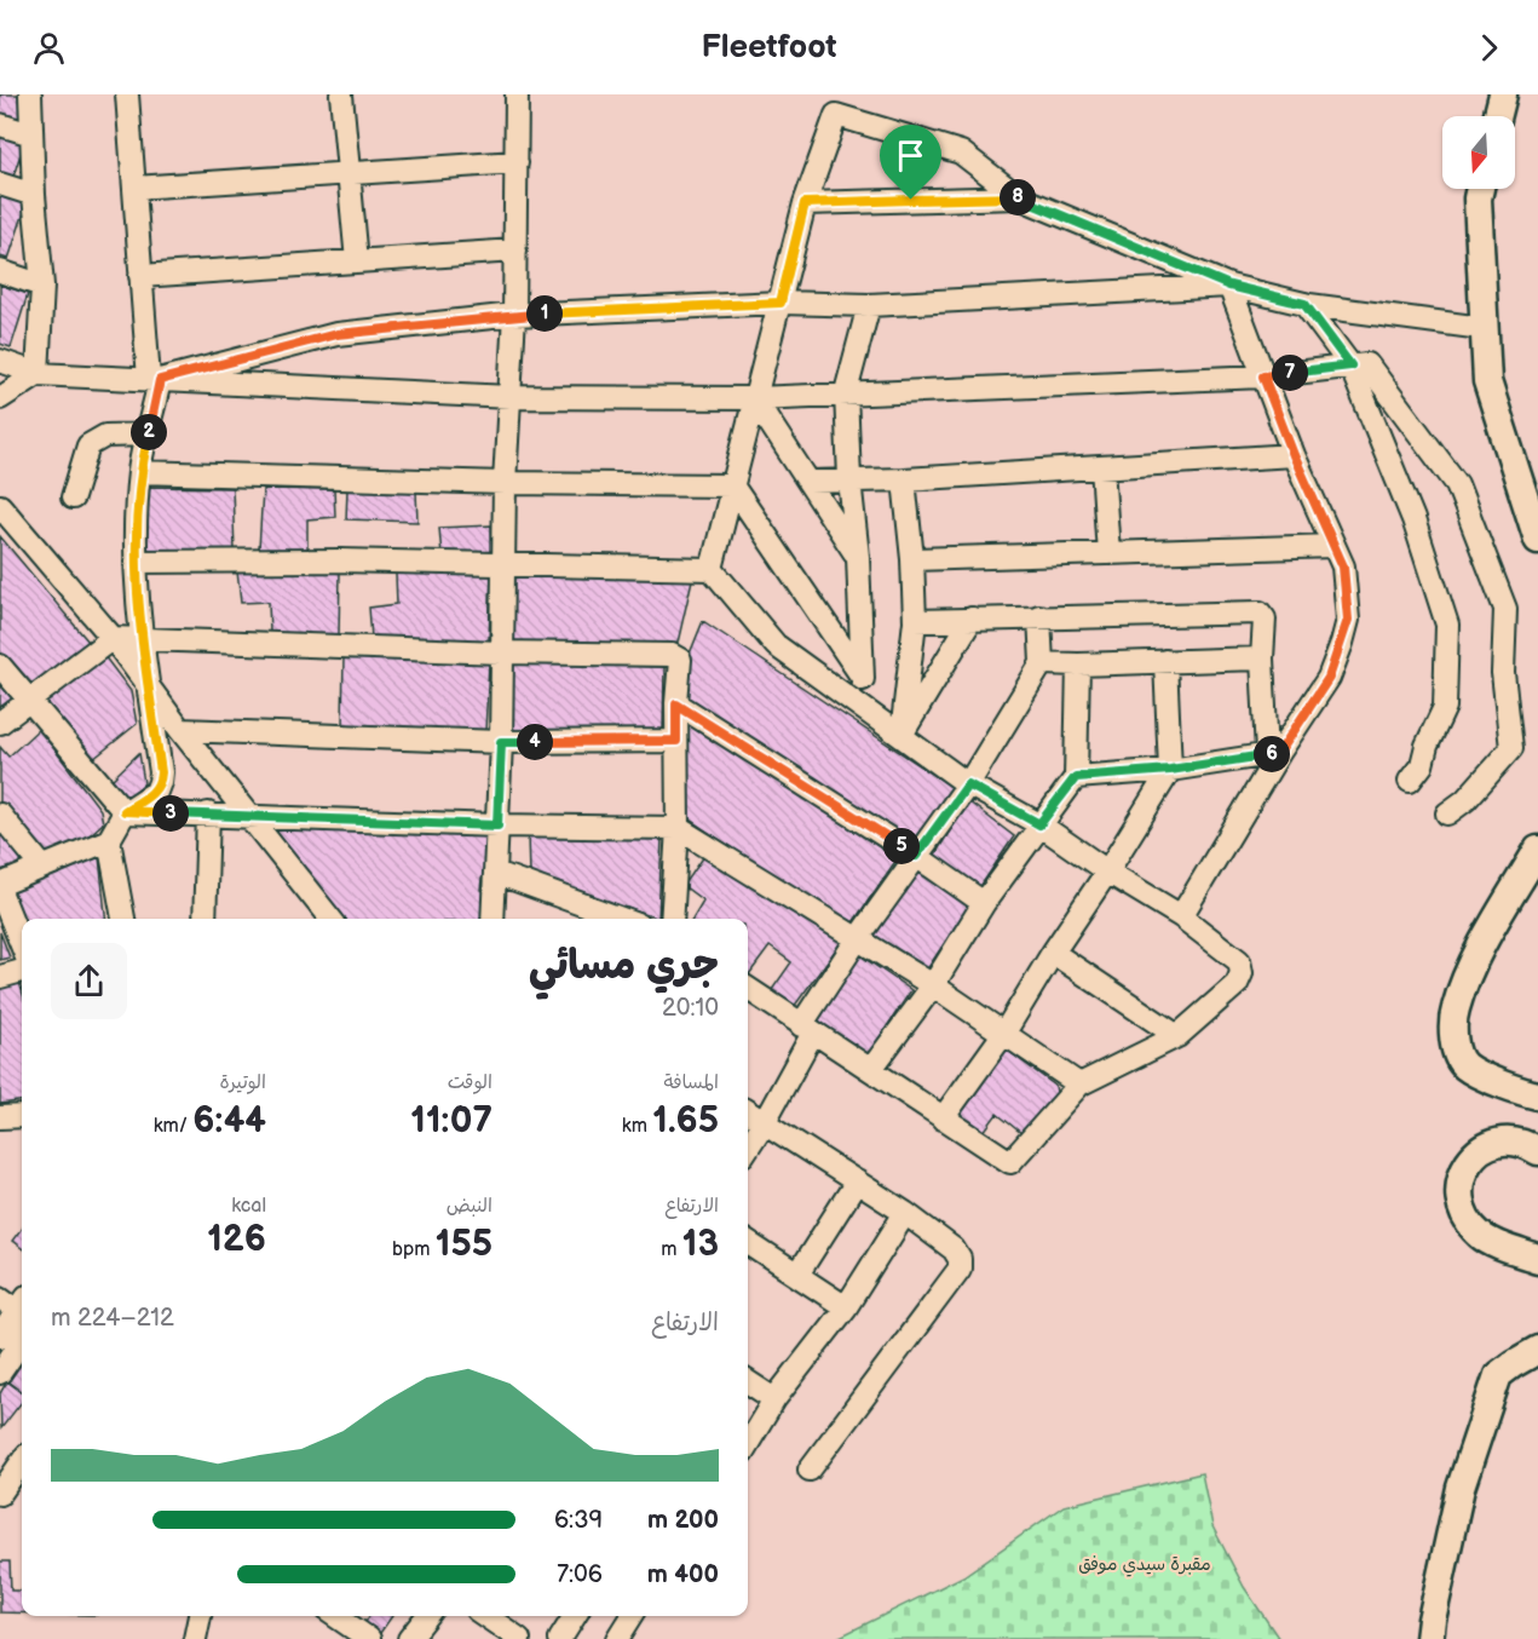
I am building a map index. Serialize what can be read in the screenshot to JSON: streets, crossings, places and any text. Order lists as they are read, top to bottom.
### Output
{
  "parks": ["مقبرة سيدي موفق"],
  "north": "bottom",
  "page": {
    "header": "Fleetfoot",
    "pins": [
      "8",
      "1",
      "7",
      "2",
      "4",
      "6",
      "3",
      "5"
    ],
    "heading": ["جري مسائي", "20:10"],
    "stats": [
      ["المسافة", "1.65 km"],
      ["الوقت", "11:07"],
      ["الوتيرة", "6:44 /km"],
      ["الارتفاع", "13 m"],
      ["النبض", "155 bpm"],
      ["kcal", "126"]
    ],
    "chart": ["الارتفاع", "212–224 m"],
    "list": [
      {
        "name": "200 m",
        "note": "6:39"
      },
      {
        "name": "400 m",
        "note": "7:06"
      }
    ]
  }
}
